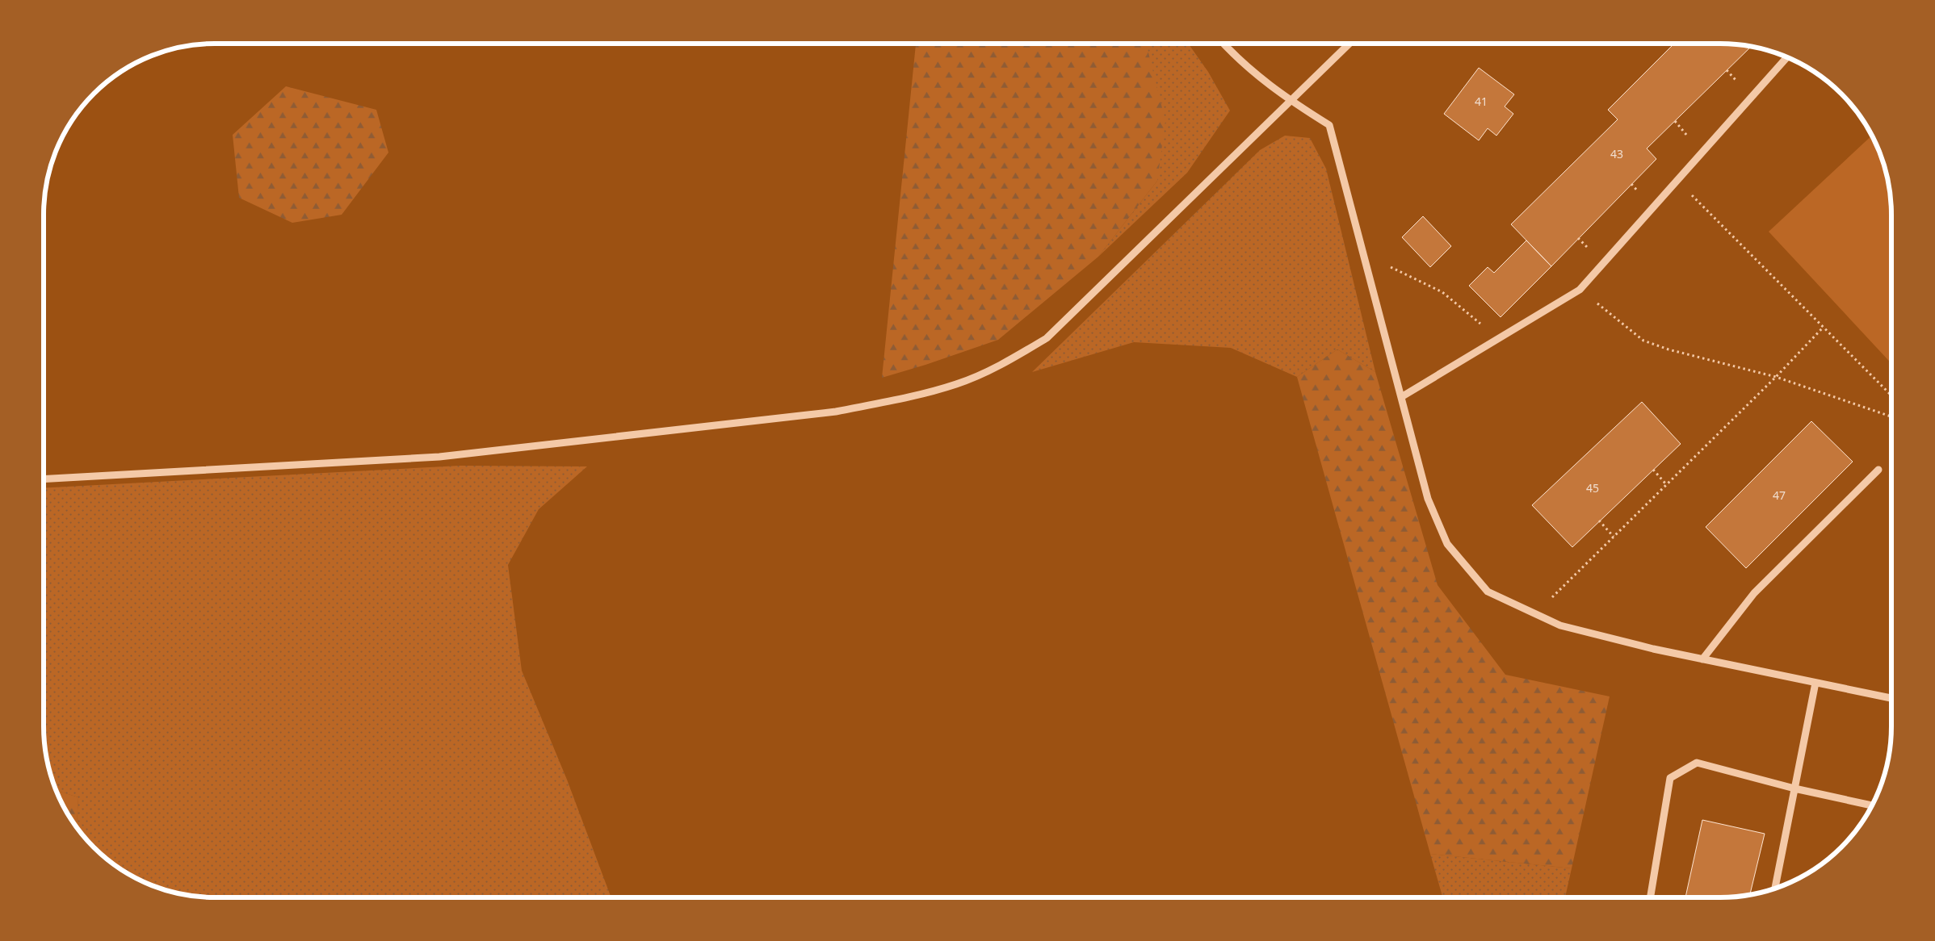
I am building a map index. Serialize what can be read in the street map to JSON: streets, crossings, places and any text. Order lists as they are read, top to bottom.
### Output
{
  "house_numbers": [
    "41",
    "43",
    "45",
    "47"
  ]
}
